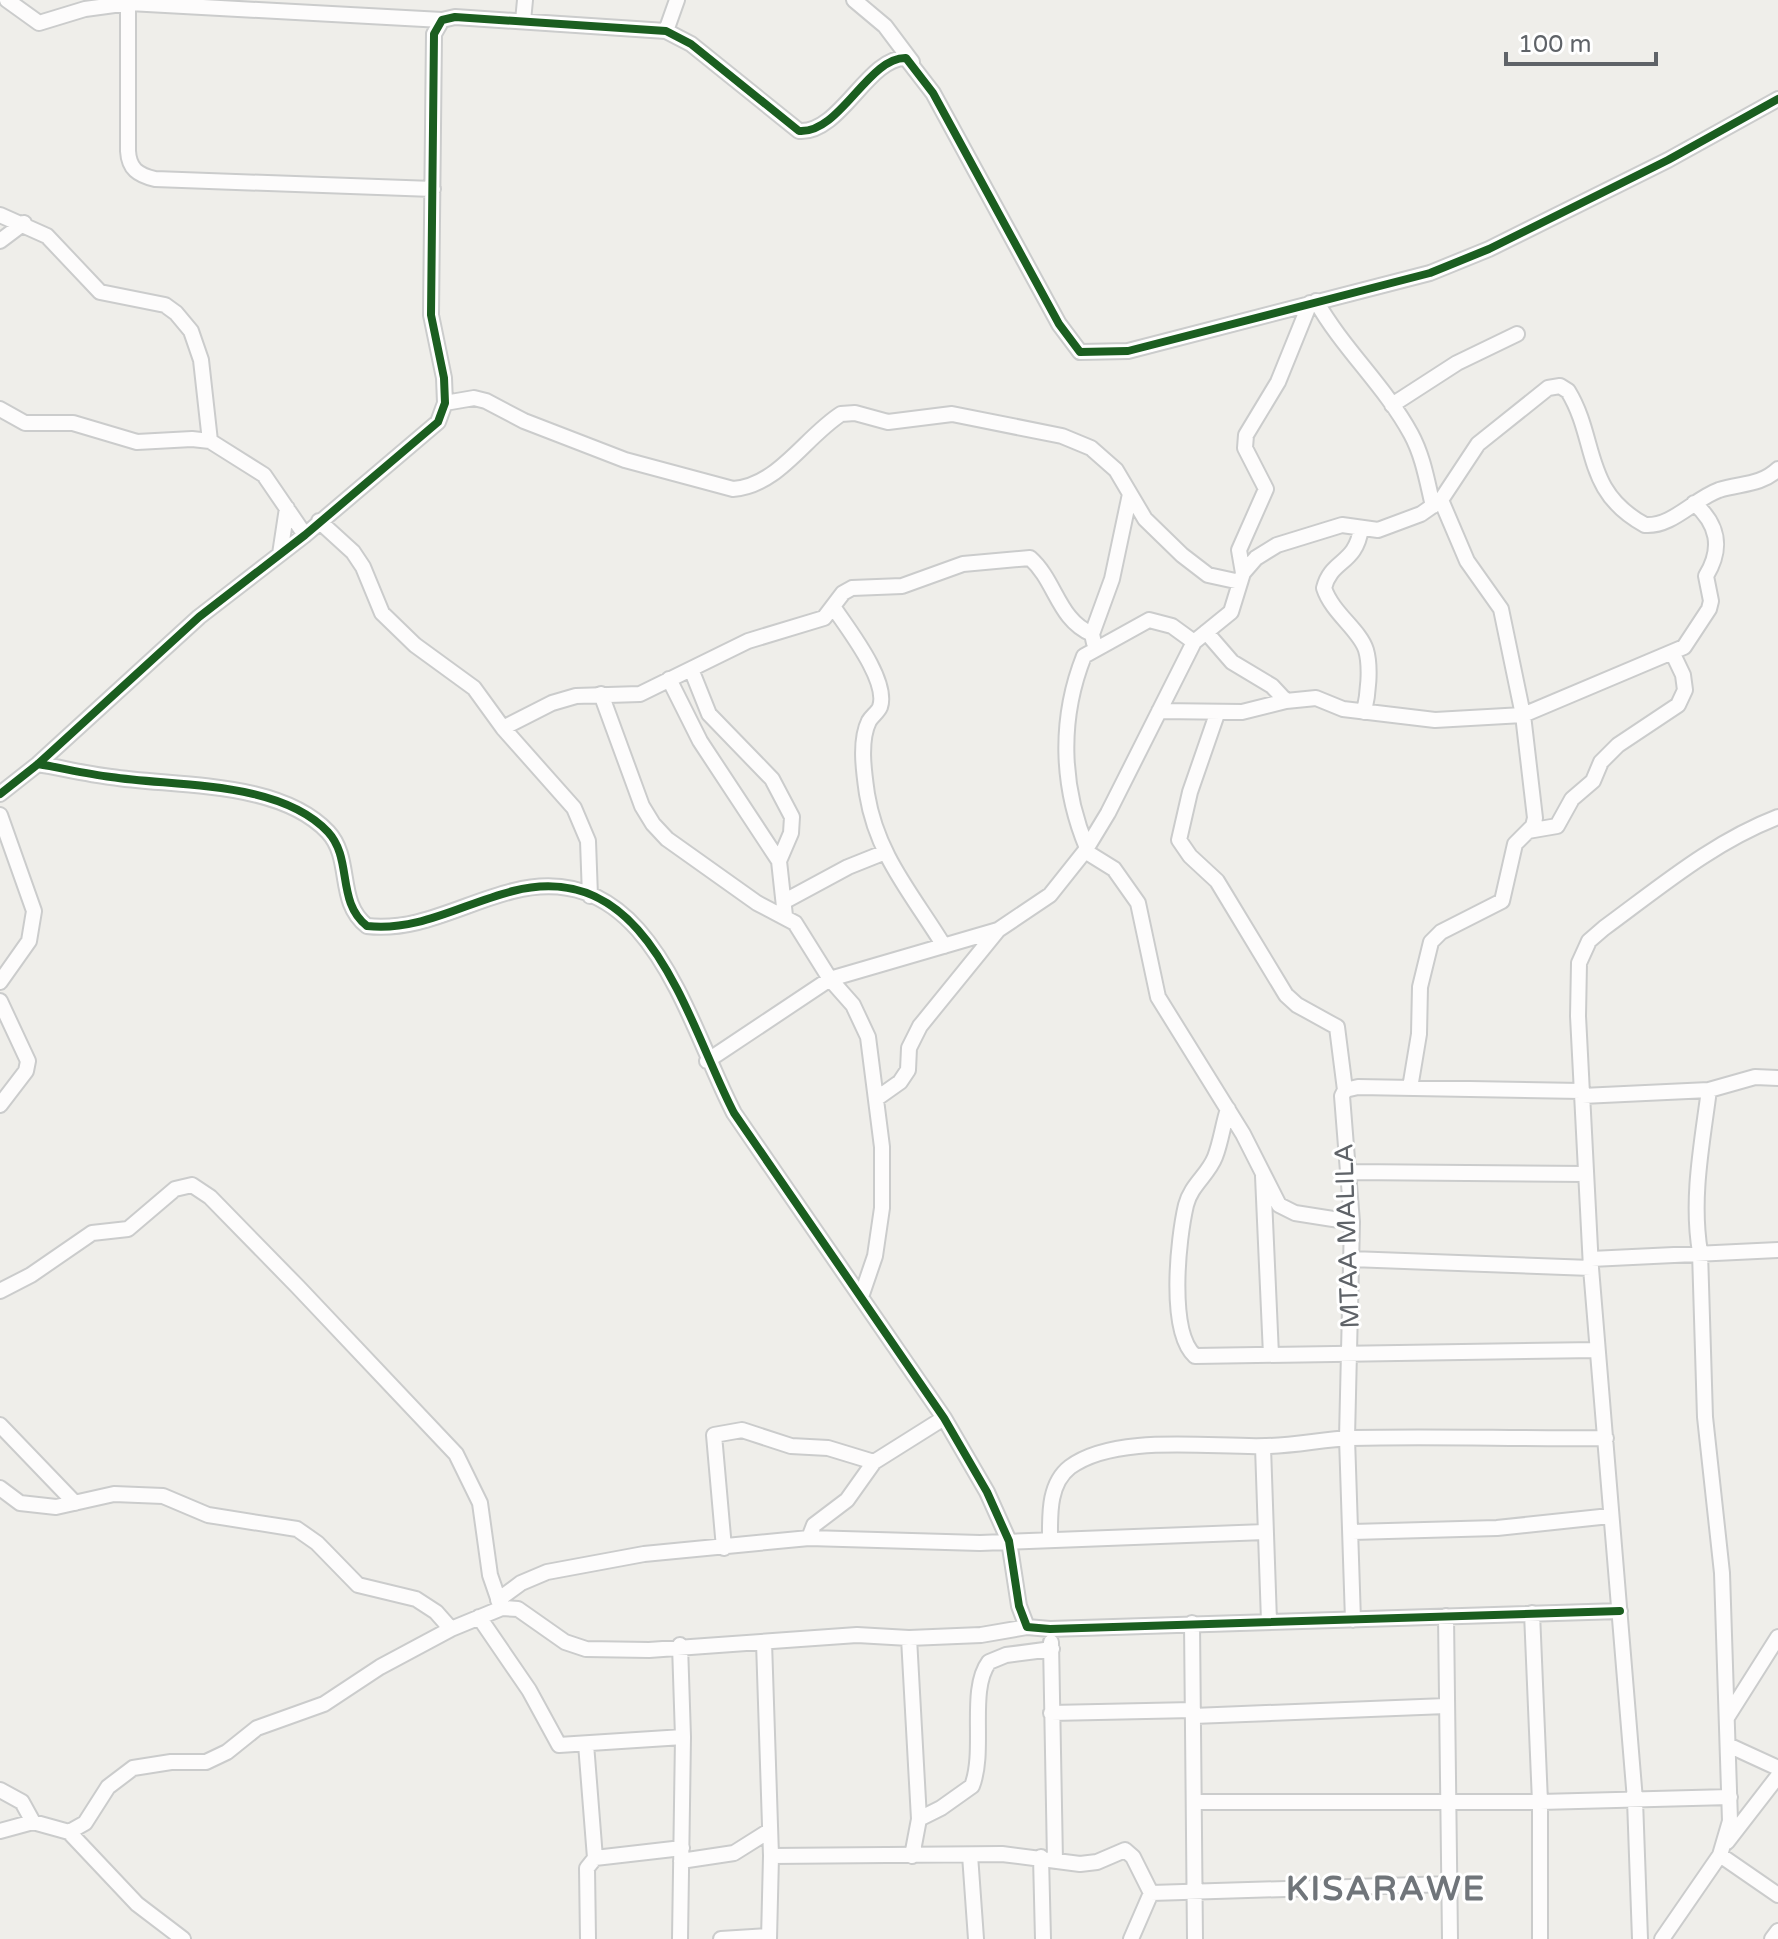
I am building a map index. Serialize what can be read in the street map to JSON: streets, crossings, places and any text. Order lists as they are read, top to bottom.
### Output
{
  "streets": {
    "street": ["MTAA MALILA"]
  },
  "districts": ["KISARAWE"],
  "scale_bar": "100 m"
}
